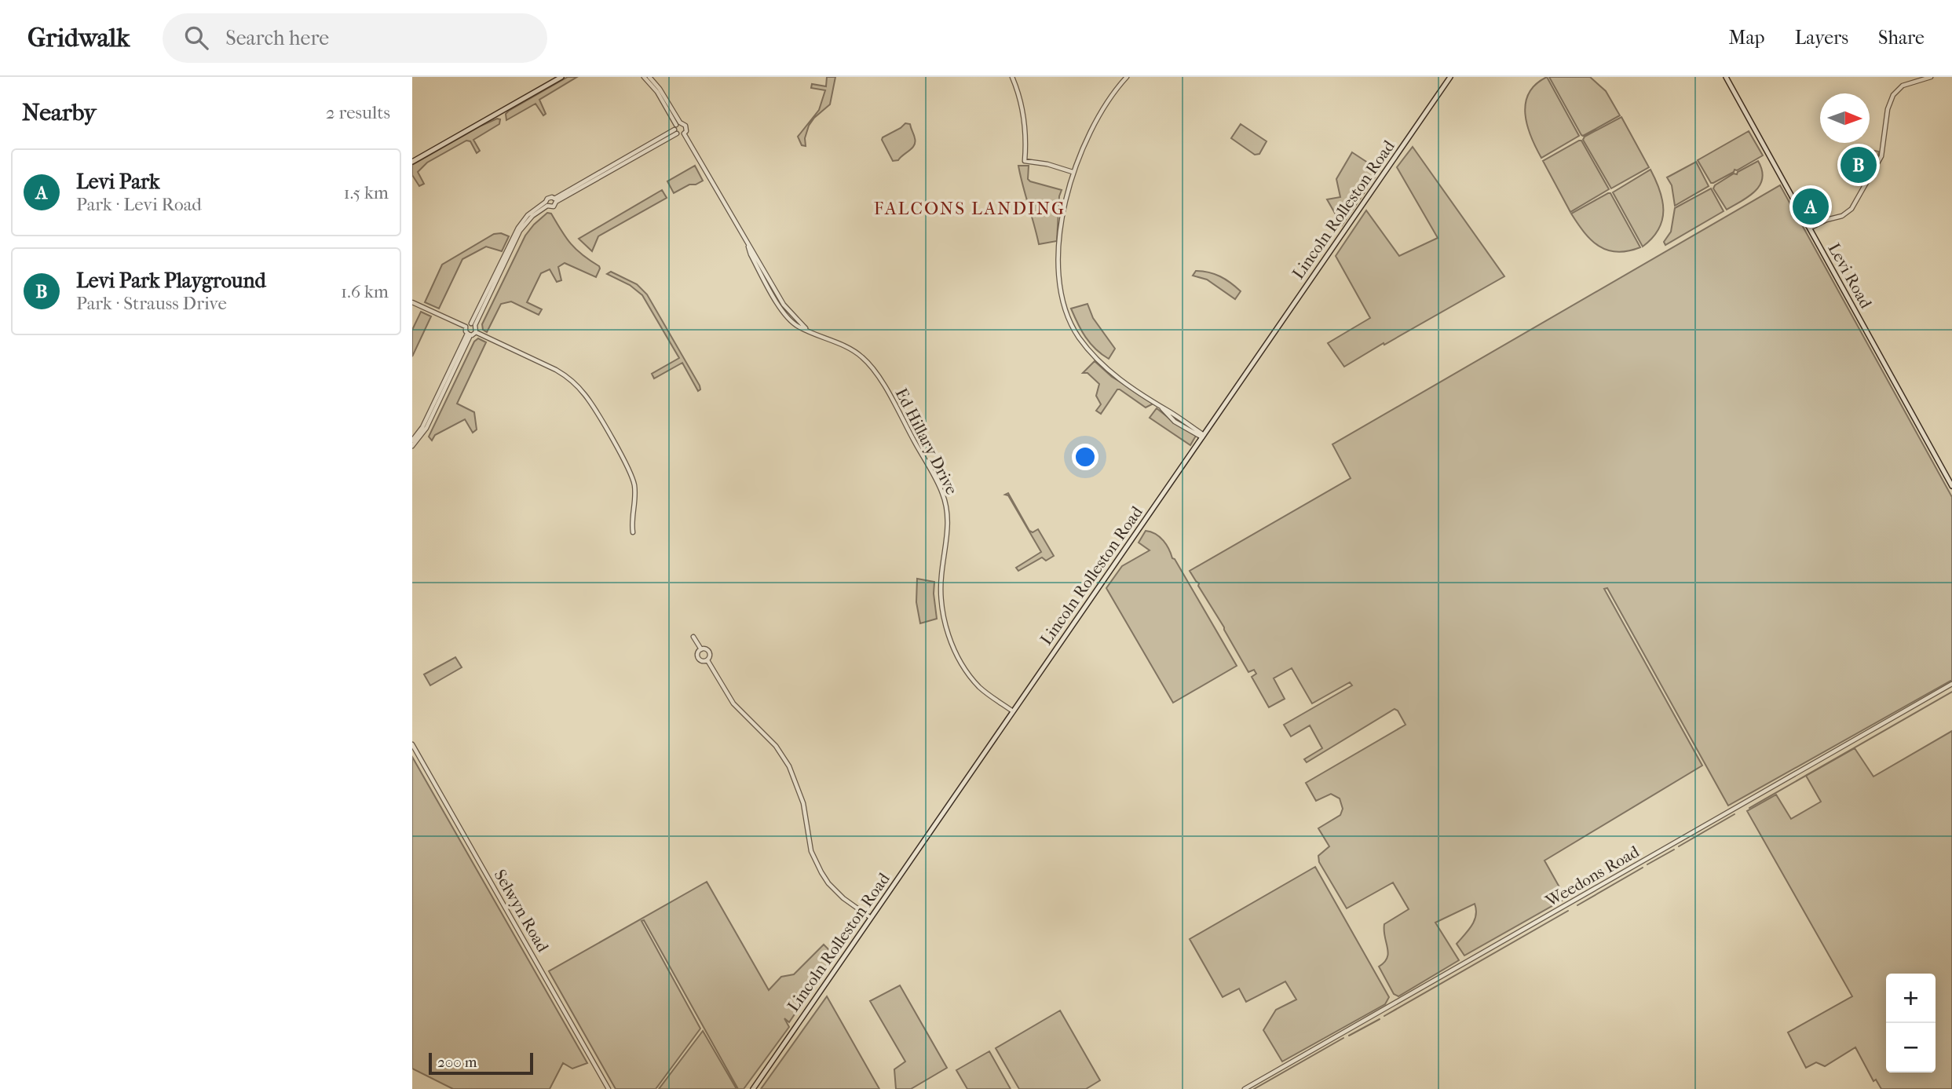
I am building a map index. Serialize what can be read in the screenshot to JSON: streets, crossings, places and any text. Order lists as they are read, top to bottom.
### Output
{
  "streets": {
    "main road": ["Lincoln Rolleston Road", "Levi Road"],
    "street": ["Ed Hillary Drive", "Weedons Road", "Selwyn Road"]
  },
  "crossings": [
    ["Lincoln Rolleston Road", "Ed Hillary Drive"]
  ],
  "districts": ["FALCONS LANDING"],
  "scale_bar": "200 m",
  "north": "right",
  "page": {
    "header": "Gridwalk",
    "search": "Search here",
    "nav": ["Map", "Layers", "Share"],
    "heading": ["Nearby", "2 results"],
    "pins": ["B", "A"],
    "list": [
      {
        "mark": "A",
        "name": "Levi Park",
        "note": "Park · Levi Road",
        "value": "1.5 km"
      },
      {
        "mark": "B",
        "name": "Levi Park Playground",
        "note": "Park · Strauss Drive",
        "value": "1.6 km"
      }
    ],
    "map_buttons": ["+", "−"],
    "scale": "200 m"
  }
}
